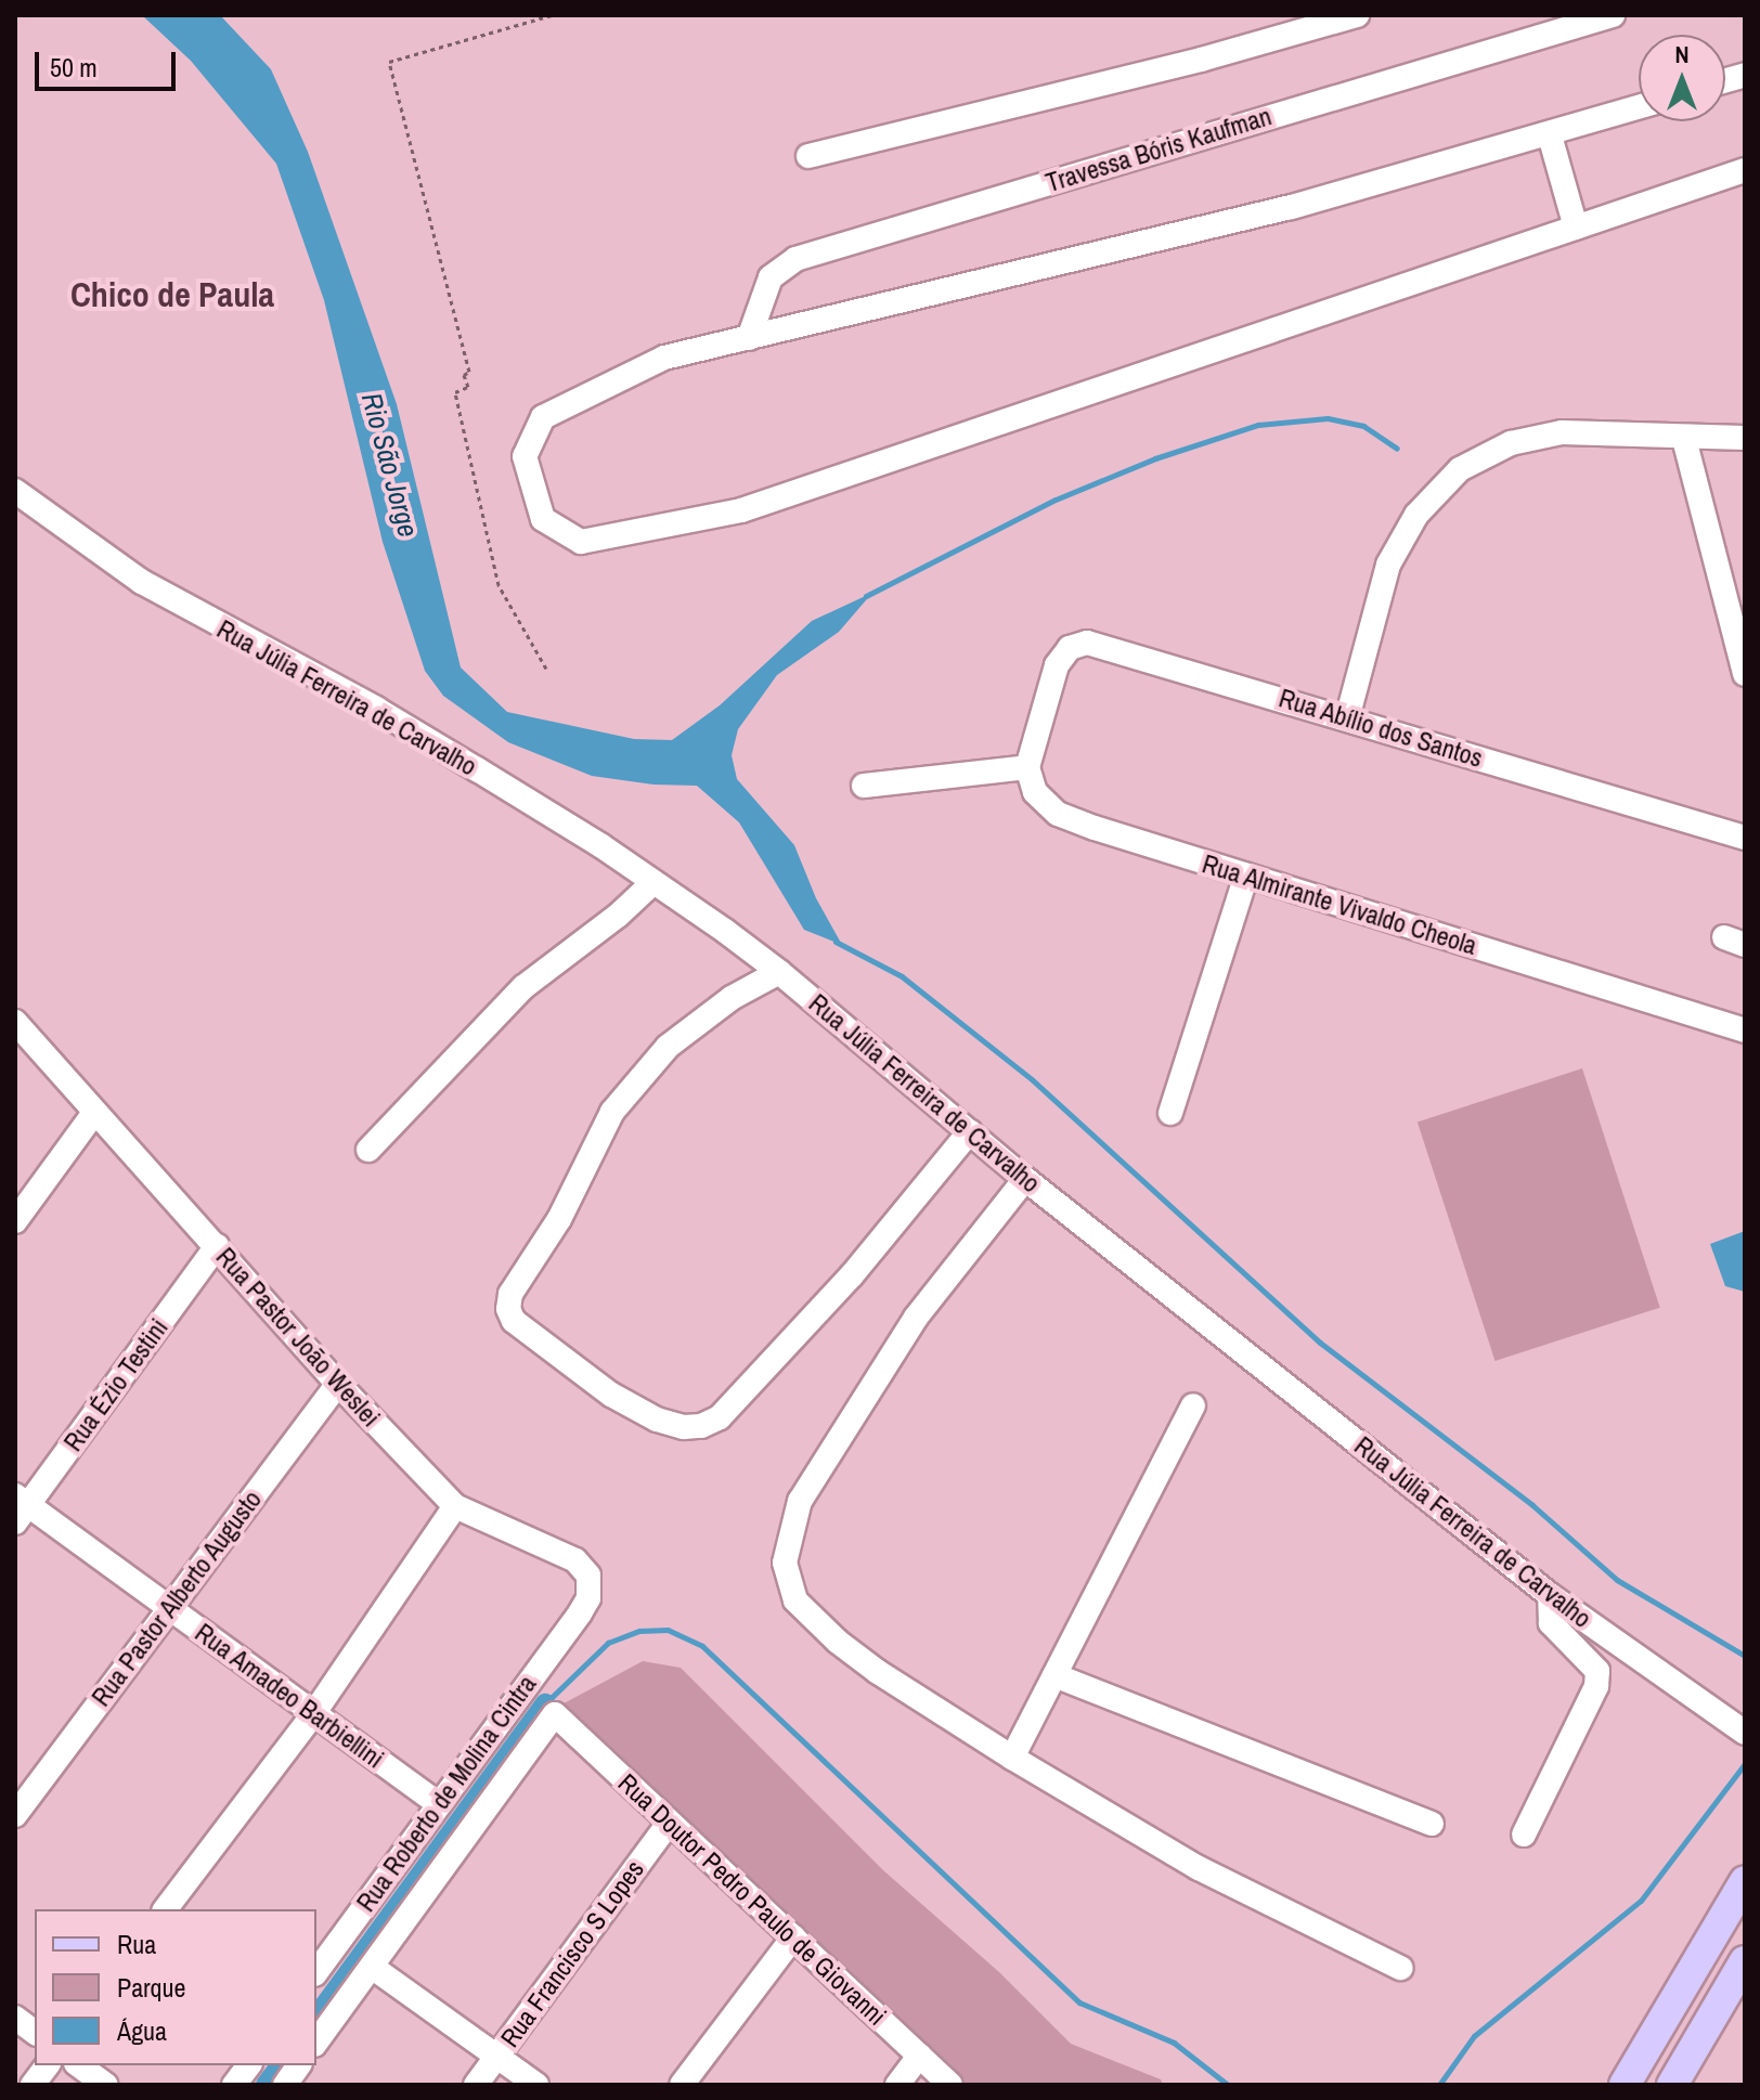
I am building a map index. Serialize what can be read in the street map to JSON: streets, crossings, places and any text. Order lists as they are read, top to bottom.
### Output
{
  "streets": {
    "street": [
      "Travessa Bóris Kaufman",
      "Rua Júlia Ferreira de Carvalho",
      "Rua Abílio dos Santos",
      "Rua Almirante Vivaldo Cheola",
      "Rua Pastor João Weslei",
      "Rua Ézio Testini",
      "Rua Pastor Alberto Augusto",
      "Rua Amadeo Barbiellini",
      "Rua Roberto de Molina Cintra",
      "Rua Doutor Pedro Paulo de Giovanni",
      "Rua Francisco S Lopes"
    ]
  },
  "crossings": [
    ["Rua Abílio dos Santos", "Rua Almirante Vivaldo Cheola"],
    ["Rua Pastor João Weslei", "Rua Ézio Testini"],
    ["Rua Pastor João Weslei", "Rua Pastor Alberto Augusto"],
    ["Rua Pastor João Weslei", "Rua Roberto de Molina Cintra"],
    ["Rua Ézio Testini", "Rua Amadeo Barbiellini"],
    ["Rua Pastor Alberto Augusto", "Rua Amadeo Barbiellini"],
    ["Rua Amadeo Barbiellini", "Rua Roberto de Molina Cintra"],
    ["Rua Roberto de Molina Cintra", "Rua Doutor Pedro Paulo de Giovanni"],
    ["Rua Doutor Pedro Paulo de Giovanni", "Rua Francisco S Lopes"]
  ],
  "districts": ["Chico de Paula"],
  "water": ["Rio São Jorge"],
  "legend": ["Rua", "Parque", "Água"],
  "scale_bar": "50 m",
  "north": "top"
}
